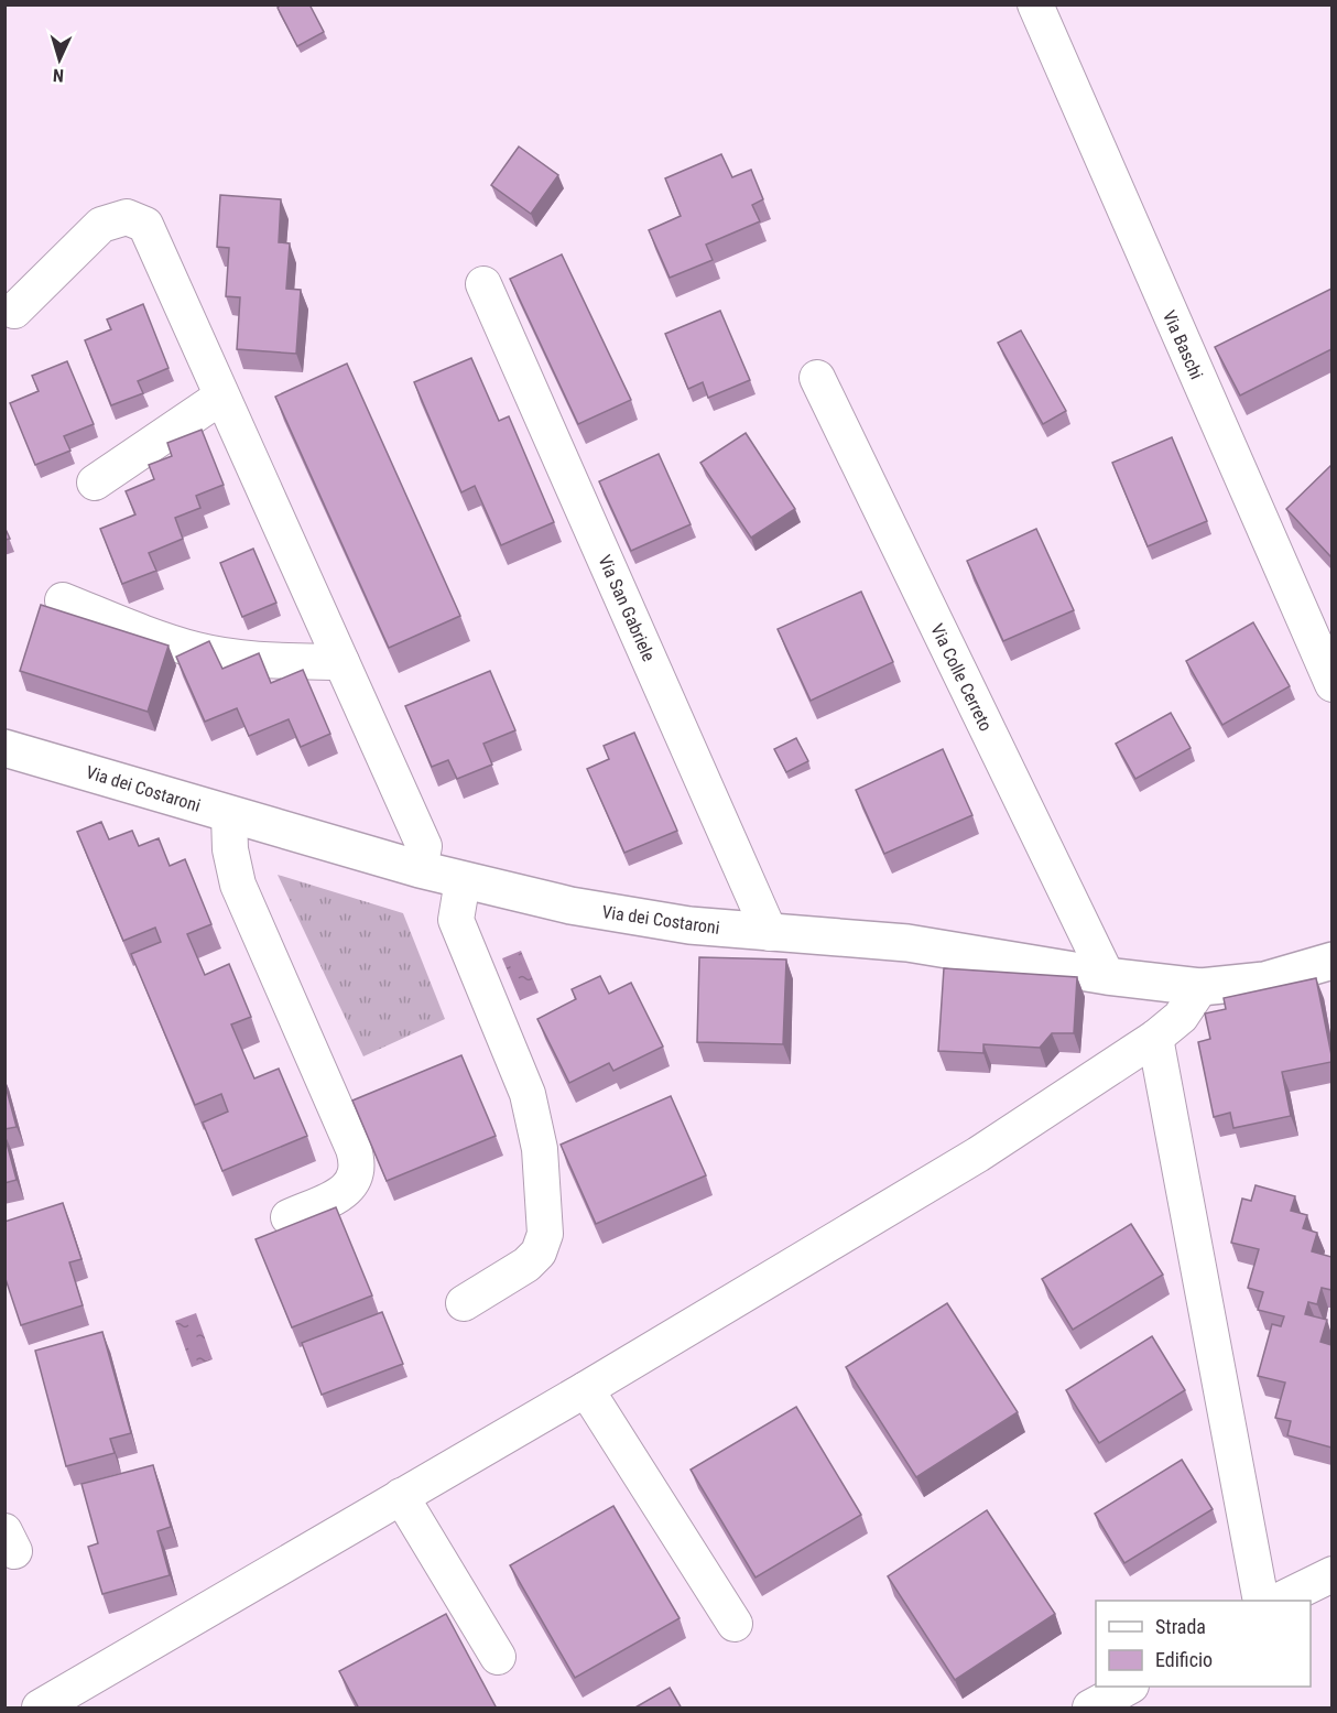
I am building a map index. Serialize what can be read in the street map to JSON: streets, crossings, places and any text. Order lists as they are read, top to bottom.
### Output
{
  "streets": {
    "street": [
      "Via Baschi",
      "Via San Gabriele",
      "Via Colle Cerreto",
      "Via dei Costaroni"
    ]
  },
  "crossings": [
    ["Via San Gabriele", "Via dei Costaroni"],
    ["Via Colle Cerreto", "Via dei Costaroni"]
  ],
  "legend": ["Strada", "Edificio"],
  "north": "bottom"
}
